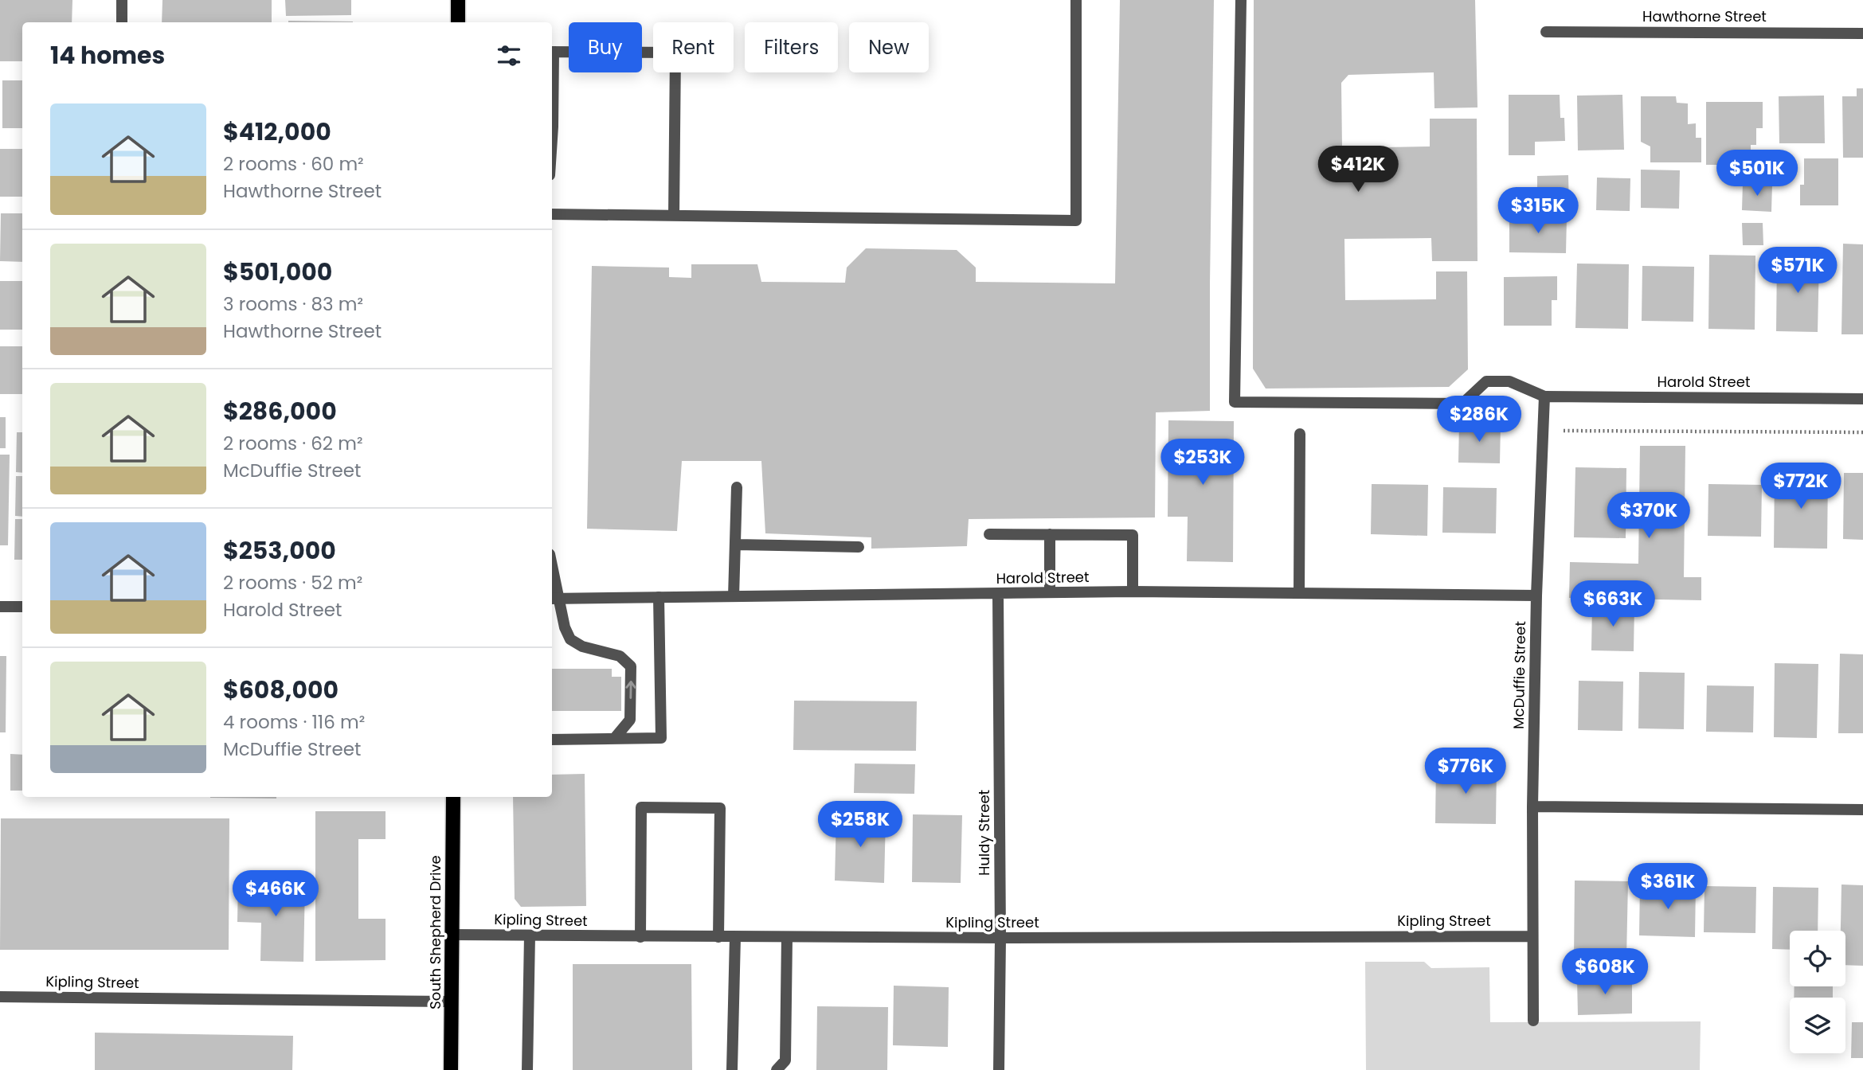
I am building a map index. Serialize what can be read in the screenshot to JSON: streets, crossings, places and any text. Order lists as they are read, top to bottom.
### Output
{
  "streets": {
    "main road": ["South Shepherd Drive"],
    "street": [
      "Hawthorne Street",
      "Harold Street",
      "McDuffie Street",
      "Huldy Street",
      "Kipling Street"
    ]
  },
  "crossings": [
    ["Harold Street", "McDuffie Street"],
    ["Harold Street", "Huldy Street"],
    ["McDuffie Street", "Kipling Street"],
    ["Huldy Street", "Kipling Street"],
    ["Kipling Street", "South Shepherd Drive"]
  ],
  "page": {
    "chip": [
      "Buy",
      "Rent",
      "Filters",
      "New"
    ],
    "heading": "14 homes",
    "list": [
      {
        "name": "$412,000",
        "note": "2 rooms · 60 m² · Hawthorne Street"
      },
      {
        "name": "$501,000",
        "note": "3 rooms · 83 m² · Hawthorne Street"
      },
      {
        "name": "$286,000",
        "note": "2 rooms · 62 m² · McDuffie Street"
      },
      {
        "name": "$253,000",
        "note": "2 rooms · 52 m² · Harold Street"
      },
      {
        "name": "$608,000",
        "note": "4 rooms · 116 m² · McDuffie Street"
      }
    ],
    "price": [
      "$412K",
      "$501K",
      "$315K",
      "$571K",
      "$286K",
      "$253K",
      "$772K",
      "$370K",
      "$663K",
      "$776K",
      "$258K",
      "$361K",
      "$466K",
      "$608K"
    ]
  }
}
